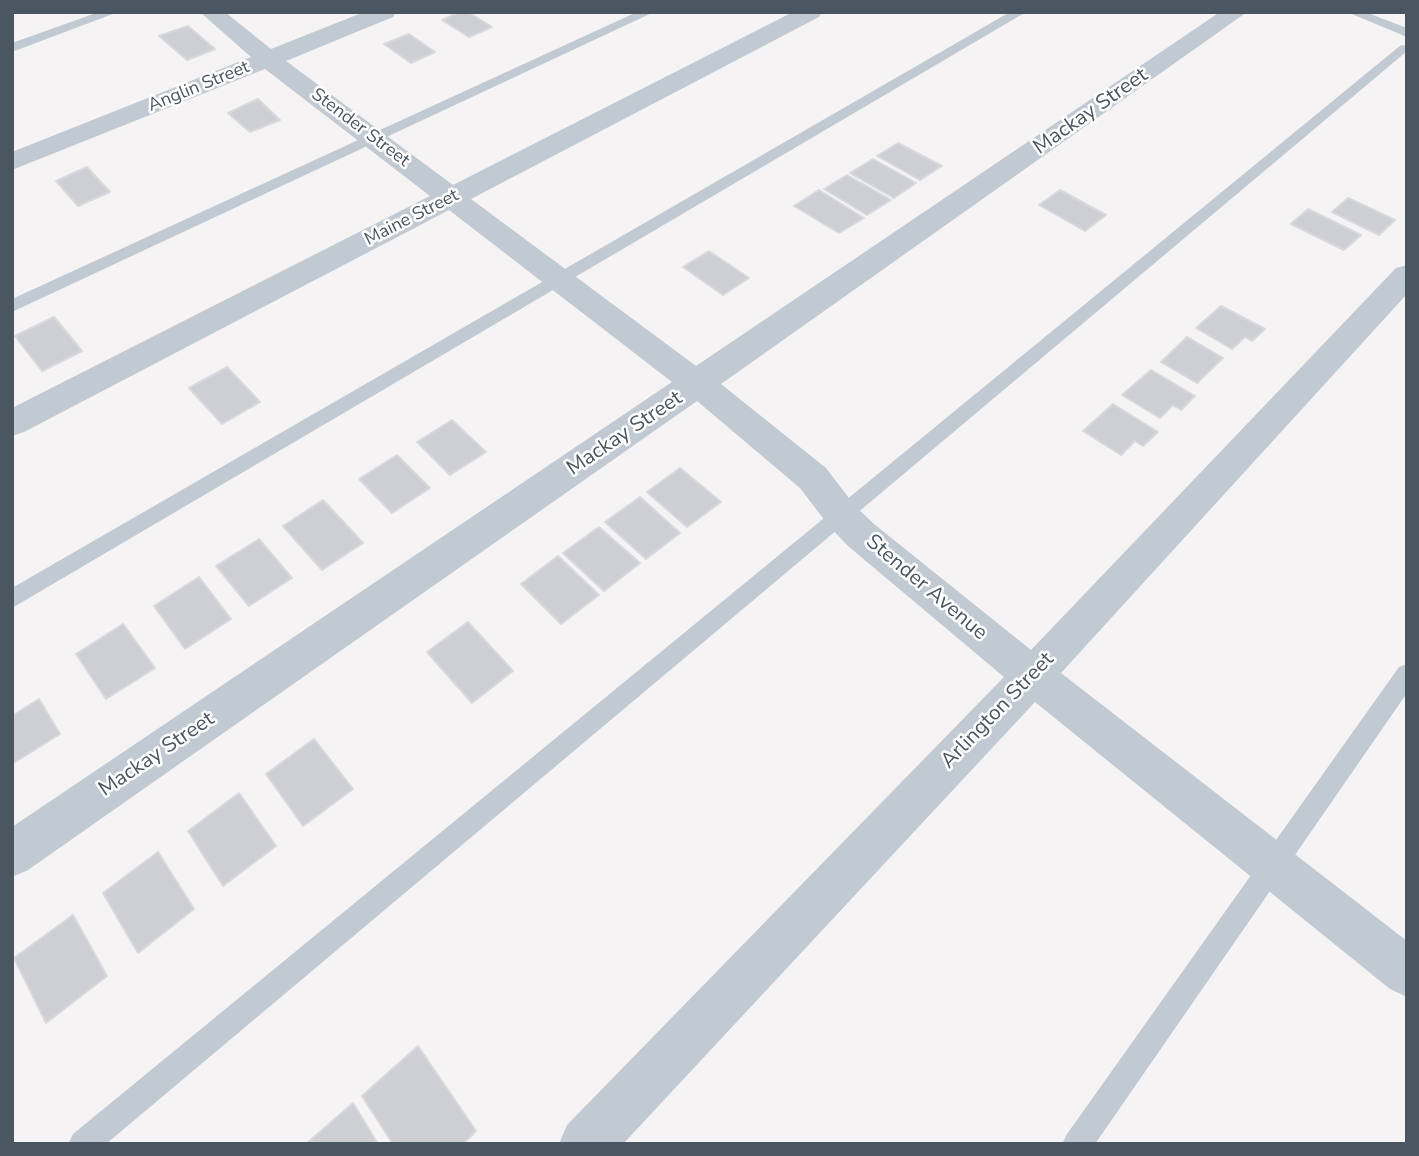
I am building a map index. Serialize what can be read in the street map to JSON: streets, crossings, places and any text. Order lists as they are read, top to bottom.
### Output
{
  "streets": {
    "street": [
      "Anglin Street",
      "Mackay Street",
      "Stender Street",
      "Maine Street",
      "Stender Avenue",
      "Arlington Street"
    ]
  },
  "crossings": [
    ["Anglin Street", "Stender Street"],
    ["Mackay Street", "Stender Avenue"],
    ["Stender Street", "Maine Street"],
    ["Stender Street", "Stender Avenue"],
    ["Maine Street", "Stender Avenue"],
    ["Stender Avenue", "Arlington Street"]
  ]
}
